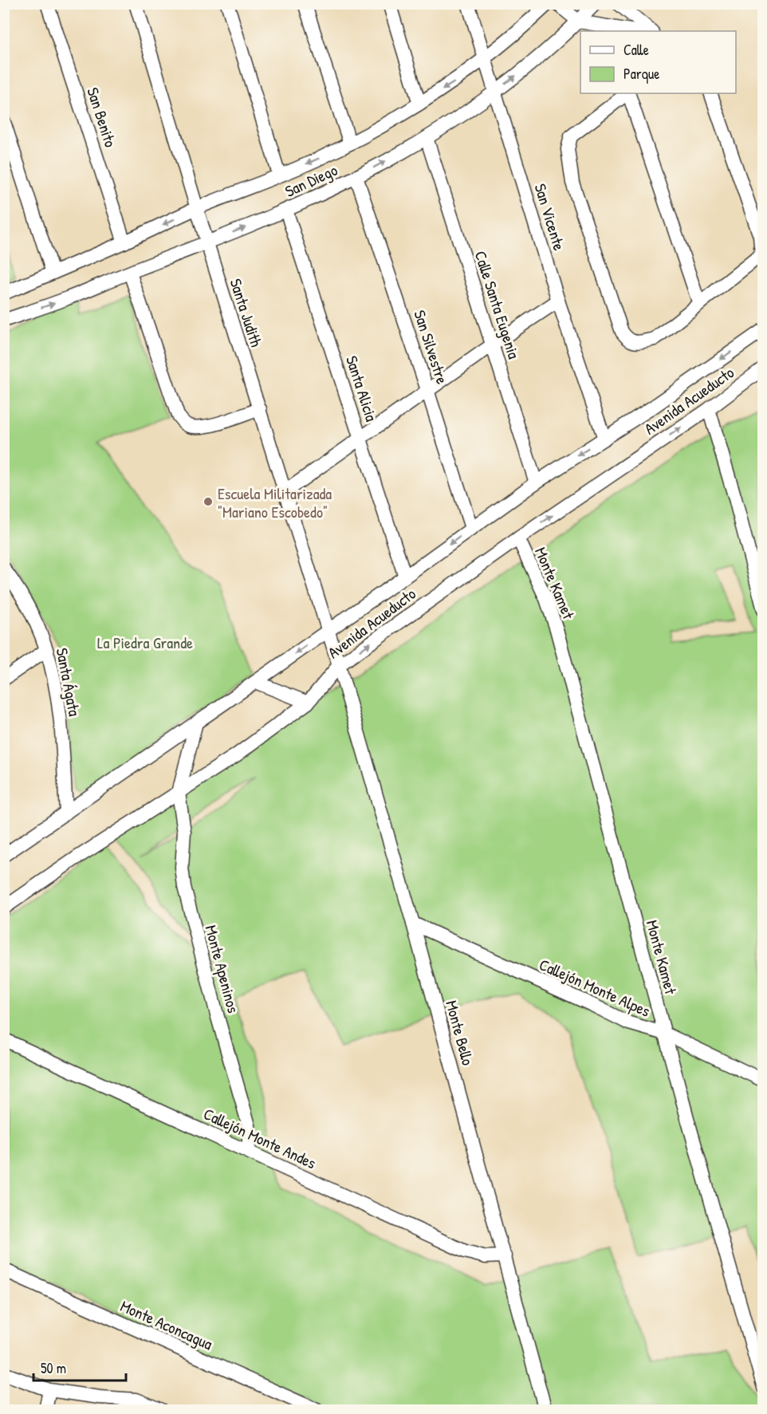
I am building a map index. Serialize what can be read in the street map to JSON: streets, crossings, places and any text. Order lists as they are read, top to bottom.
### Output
{
  "streets": {
    "street": [
      "San Benito",
      "San Diego",
      "San Vicente",
      "Calle Santa Eugenia",
      "Santa Judith",
      "San Silvestre",
      "Santa Alicia",
      "Avenida Acueducto",
      "Monte Kamet",
      "Santa Ágata",
      "Monte Apeninos",
      "Callejón Monte Alpes",
      "Monte Bello",
      "Callejón Monte Andes",
      "Monte Aconcagua"
    ]
  },
  "crossings": [
    ["San Benito", "San Diego"],
    ["San Diego", "San Vicente"],
    ["San Diego", "Calle Santa Eugenia"],
    ["San Diego", "Santa Judith"],
    ["San Diego", "San Silvestre"],
    ["San Diego", "Santa Alicia"],
    ["San Vicente", "Avenida Acueducto"],
    ["Calle Santa Eugenia", "Avenida Acueducto"],
    ["Santa Judith", "Avenida Acueducto"],
    ["Santa Judith", "Monte Bello"],
    ["San Silvestre", "Avenida Acueducto"],
    ["Santa Alicia", "Avenida Acueducto"],
    ["Avenida Acueducto", "Monte Kamet"],
    ["Avenida Acueducto", "Santa Ágata"],
    ["Avenida Acueducto", "Monte Apeninos"],
    ["Avenida Acueducto", "Monte Bello"],
    ["Monte Kamet", "Callejón Monte Alpes"],
    ["Monte Apeninos", "Callejón Monte Andes"],
    ["Callejón Monte Alpes", "Monte Bello"],
    ["Monte Bello", "Callejón Monte Andes"]
  ],
  "parks": ["La Piedra Grande"],
  "places": ["Escuela Militarizada \"Mariano Escobedo\""],
  "legend": ["Calle", "Parque"],
  "scale_bar": "50 m"
}
